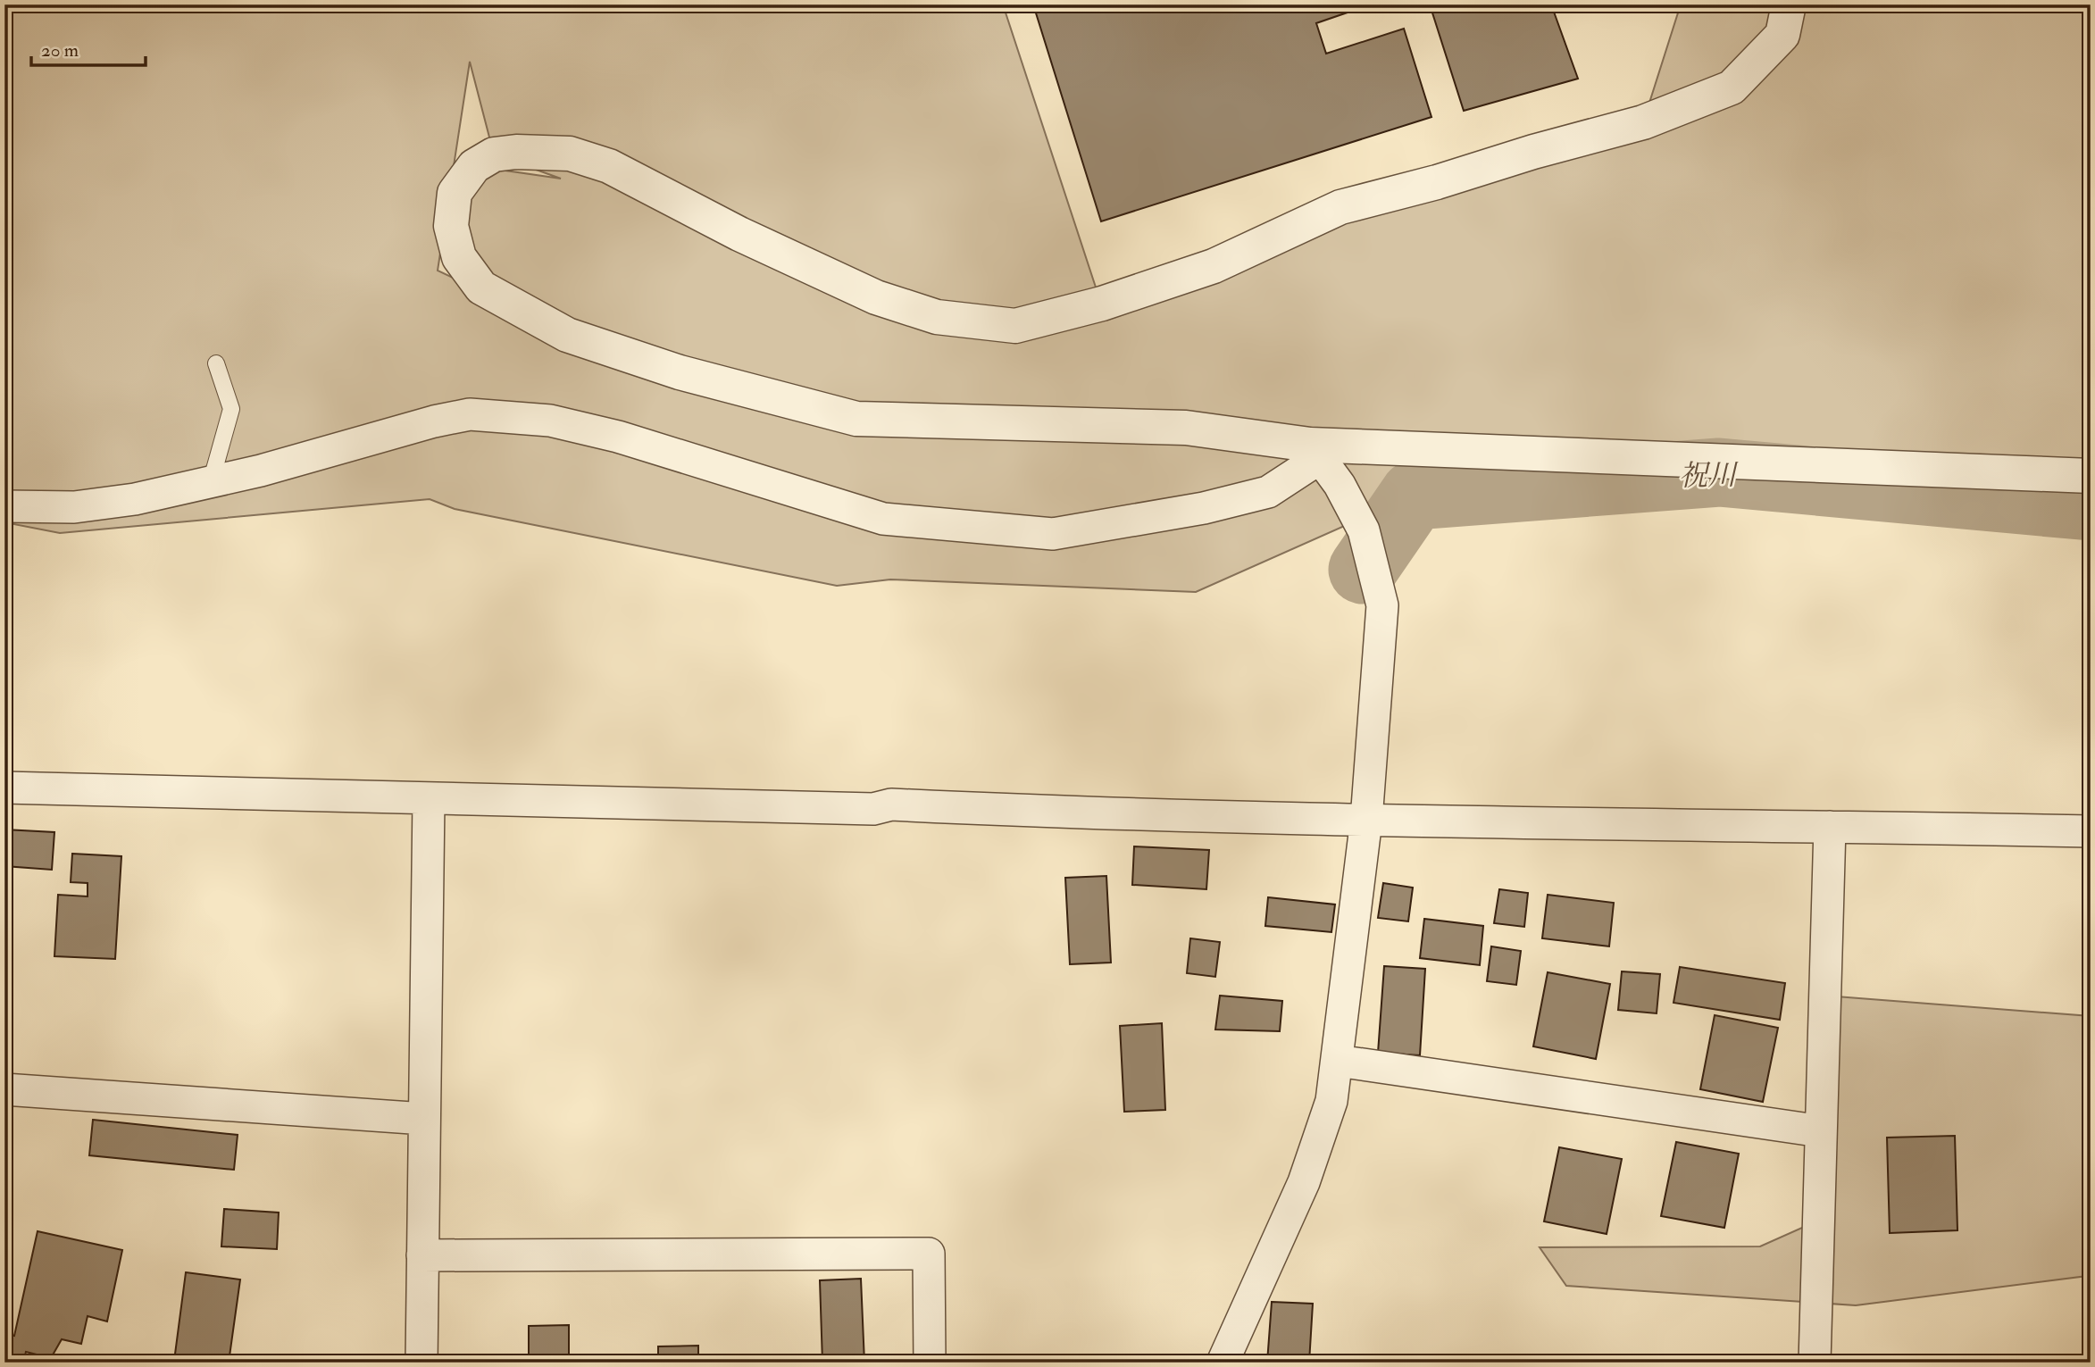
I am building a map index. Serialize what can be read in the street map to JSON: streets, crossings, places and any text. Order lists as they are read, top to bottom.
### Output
{
  "water": ["祝川"],
  "scale_bar": "20 m"
}
